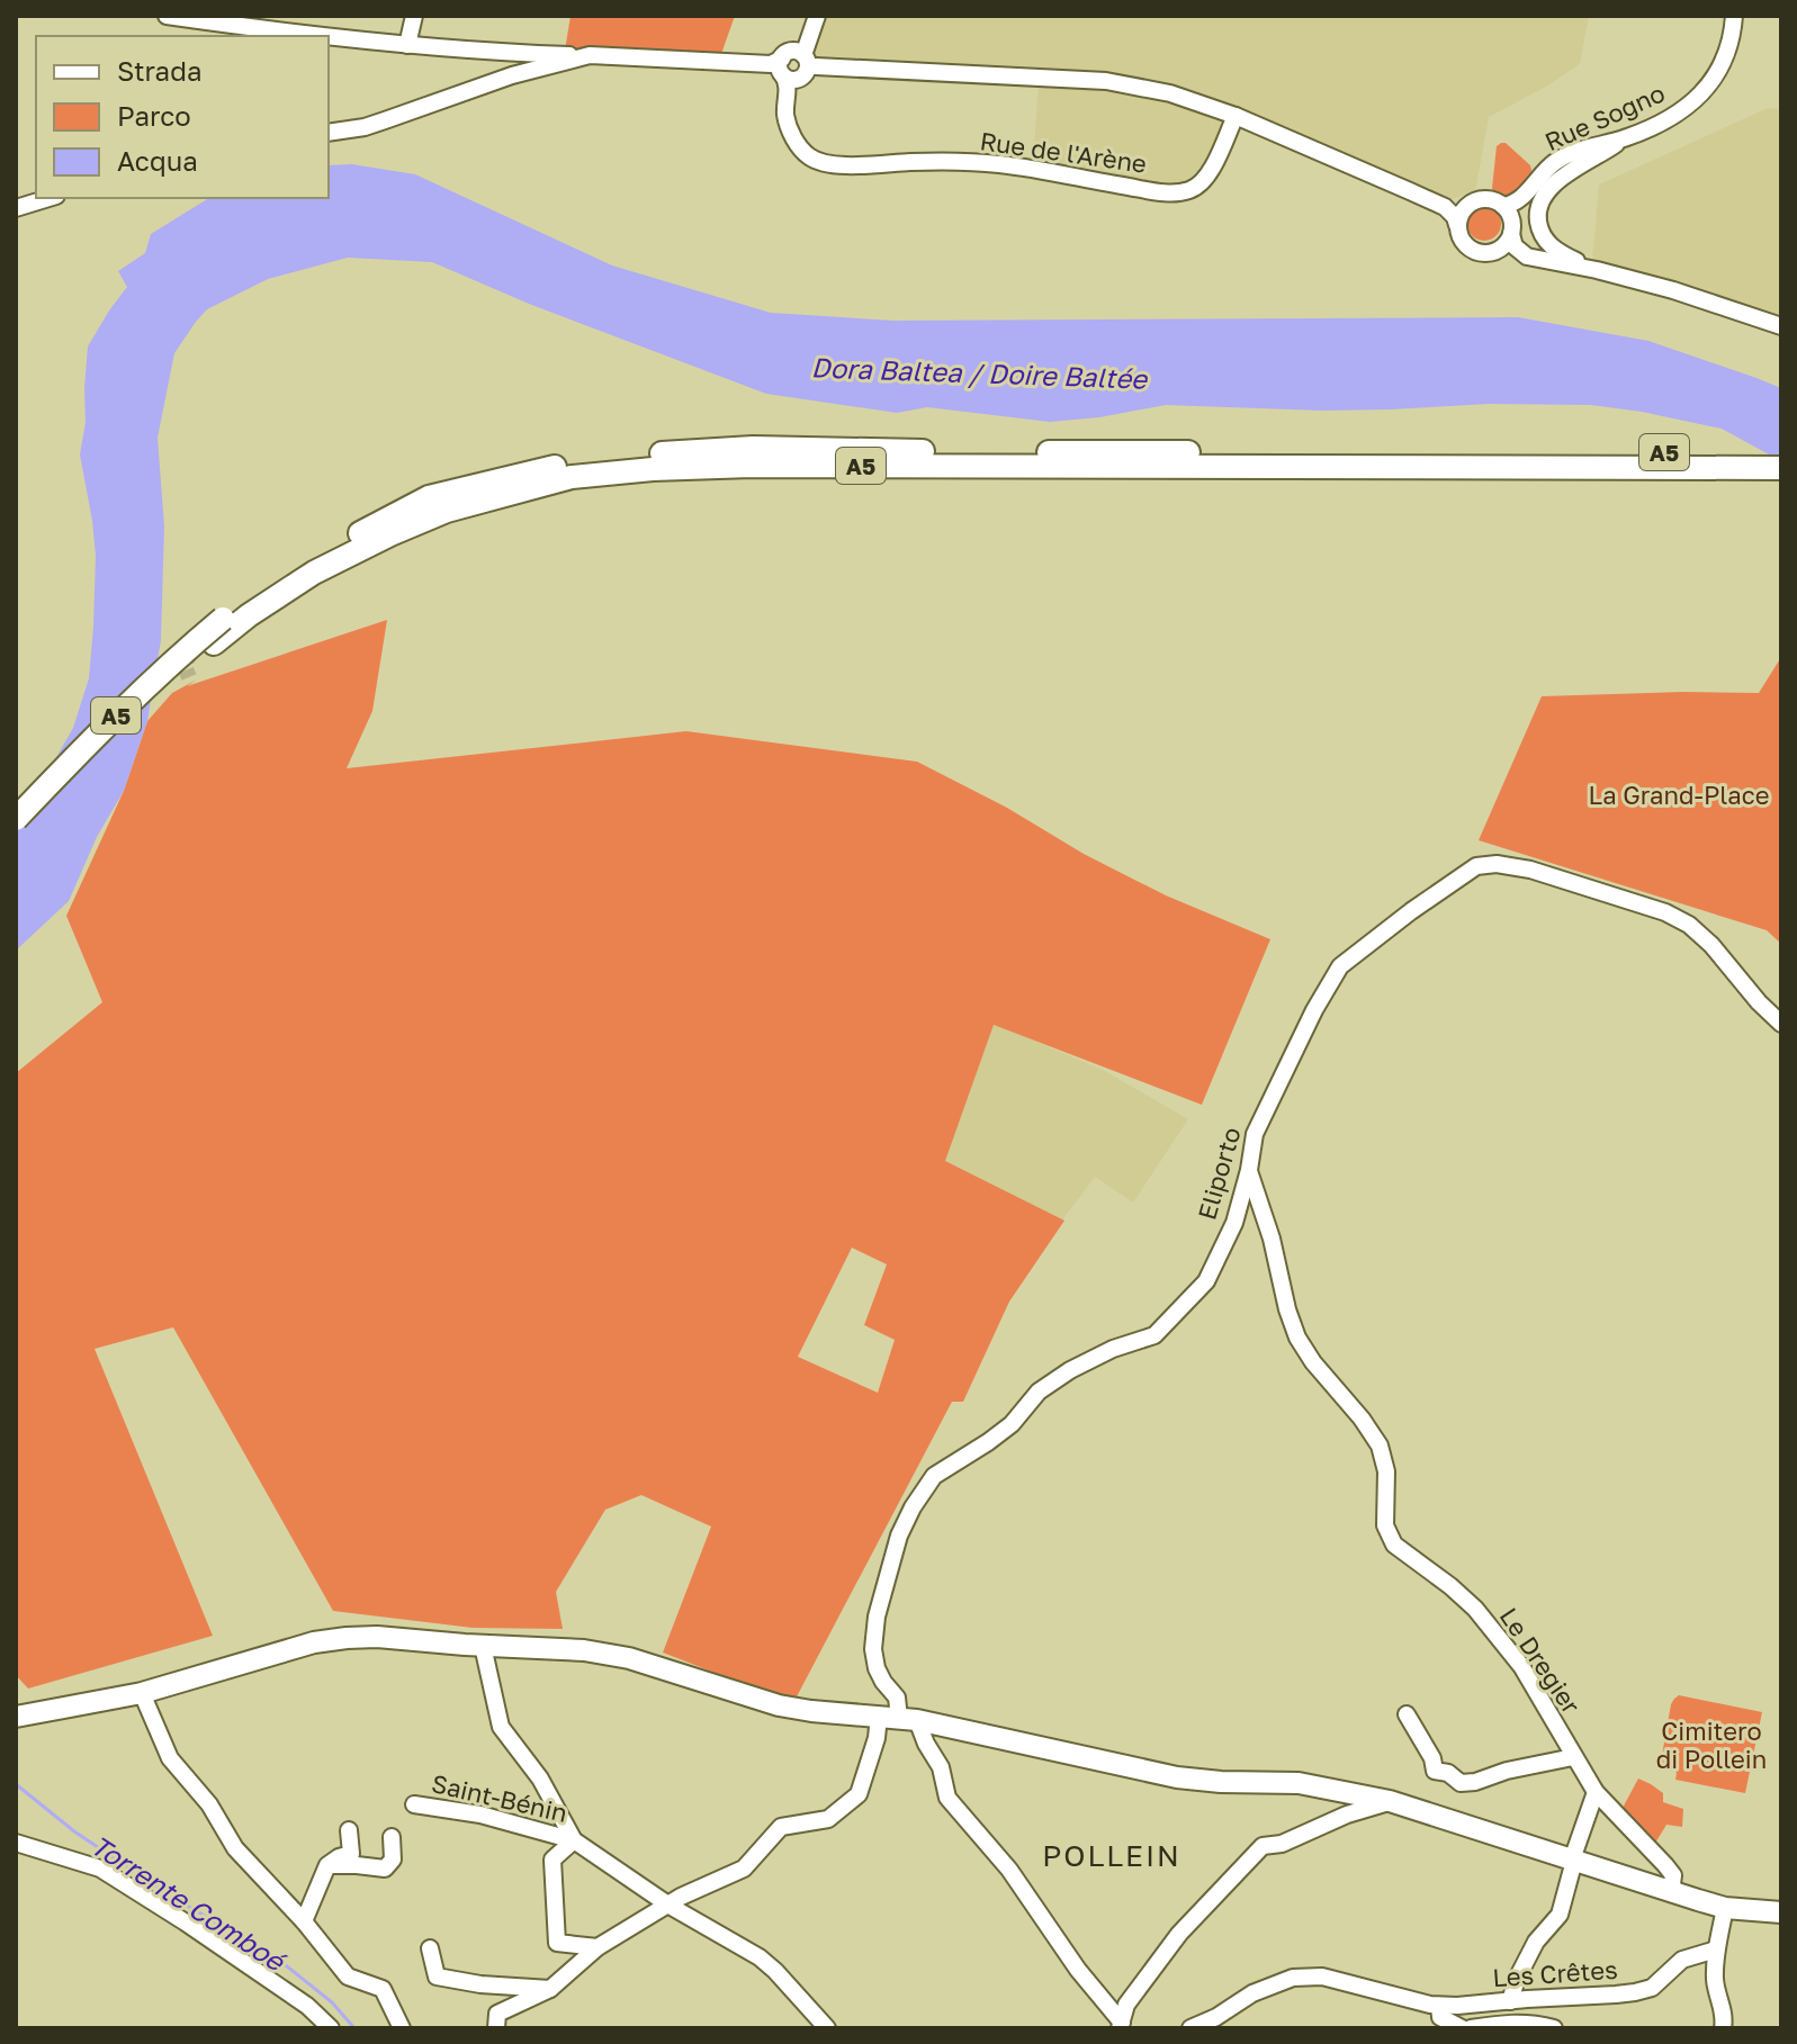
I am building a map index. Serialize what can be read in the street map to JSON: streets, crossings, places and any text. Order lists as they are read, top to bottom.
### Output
{
  "streets": {
    "highway": ["A5"],
    "street": [
      "Rue Sogno",
      "Rue de l'Arène",
      "Eliporto",
      "Le Dregier",
      "Saint-Bénin",
      "Les Crêtes"
    ]
  },
  "crossings": [
    ["Eliporto", "Le Dregier"]
  ],
  "districts": ["POLLEIN"],
  "water": ["Dora Baltea / Doire Baltée", "Torrente Comboé"],
  "parks": ["La Grand-Place", "Cimitero di Pollein"],
  "legend": ["Strada", "Parco", "Acqua"]
}
